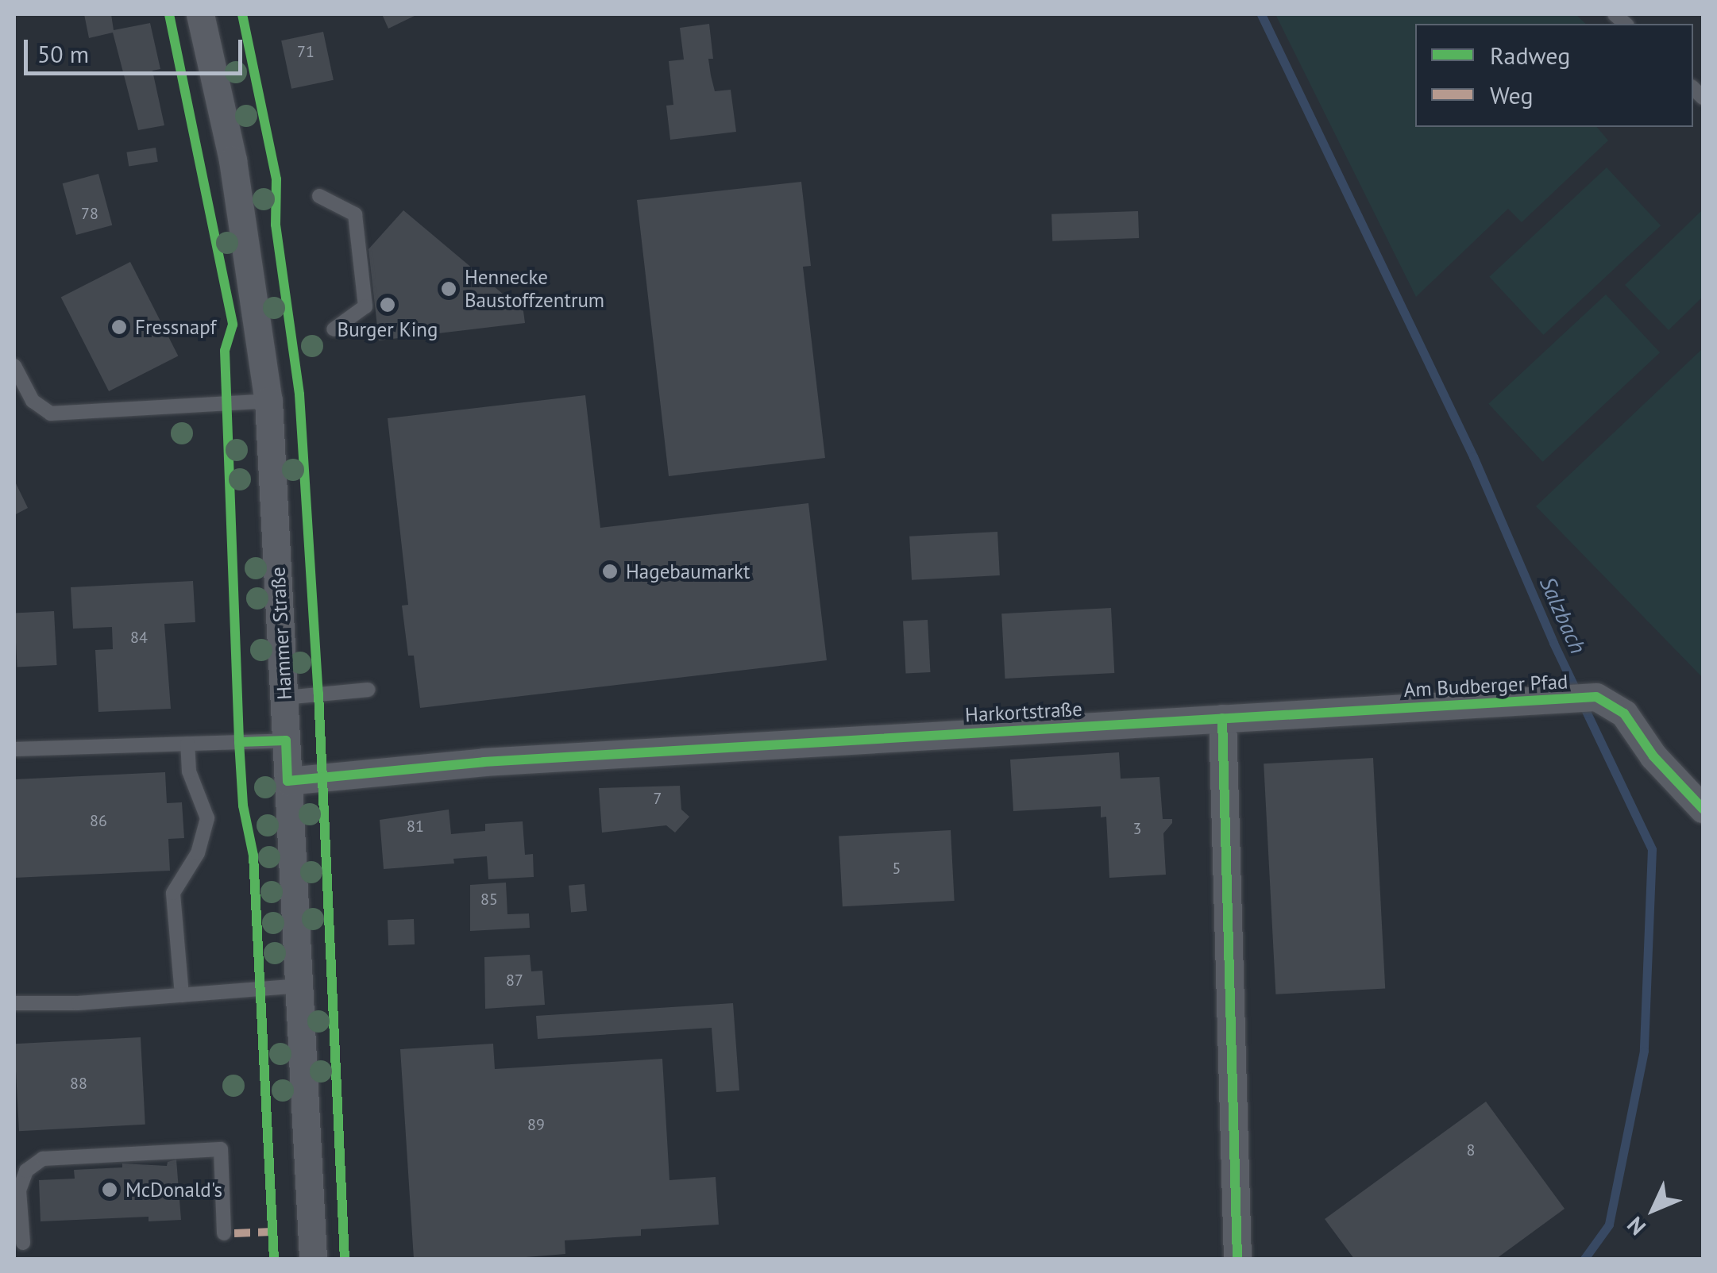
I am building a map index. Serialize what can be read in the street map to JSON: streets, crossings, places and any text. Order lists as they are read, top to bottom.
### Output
{
  "streets": {
    "street": ["Hammer Straße", "Am Budberger Pfad", "Harkortstraße"]
  },
  "crossings": [
    ["Hammer Straße", "Harkortstraße"],
    ["Am Budberger Pfad", "Harkortstraße"]
  ],
  "water": ["Salzbach"],
  "places": [
    "Hennecke Baustoffzentrum",
    "Burger King",
    "Fressnapf",
    "Hagebaumarkt",
    "McDonald's"
  ],
  "house_numbers": [
    "71",
    "78",
    "84",
    "7",
    "86",
    "81",
    "3",
    "5",
    "85",
    "87",
    "88",
    "89",
    "8"
  ],
  "legend": ["Radweg", "Weg"],
  "scale_bar": "50 m",
  "north": "bottom left"
}
